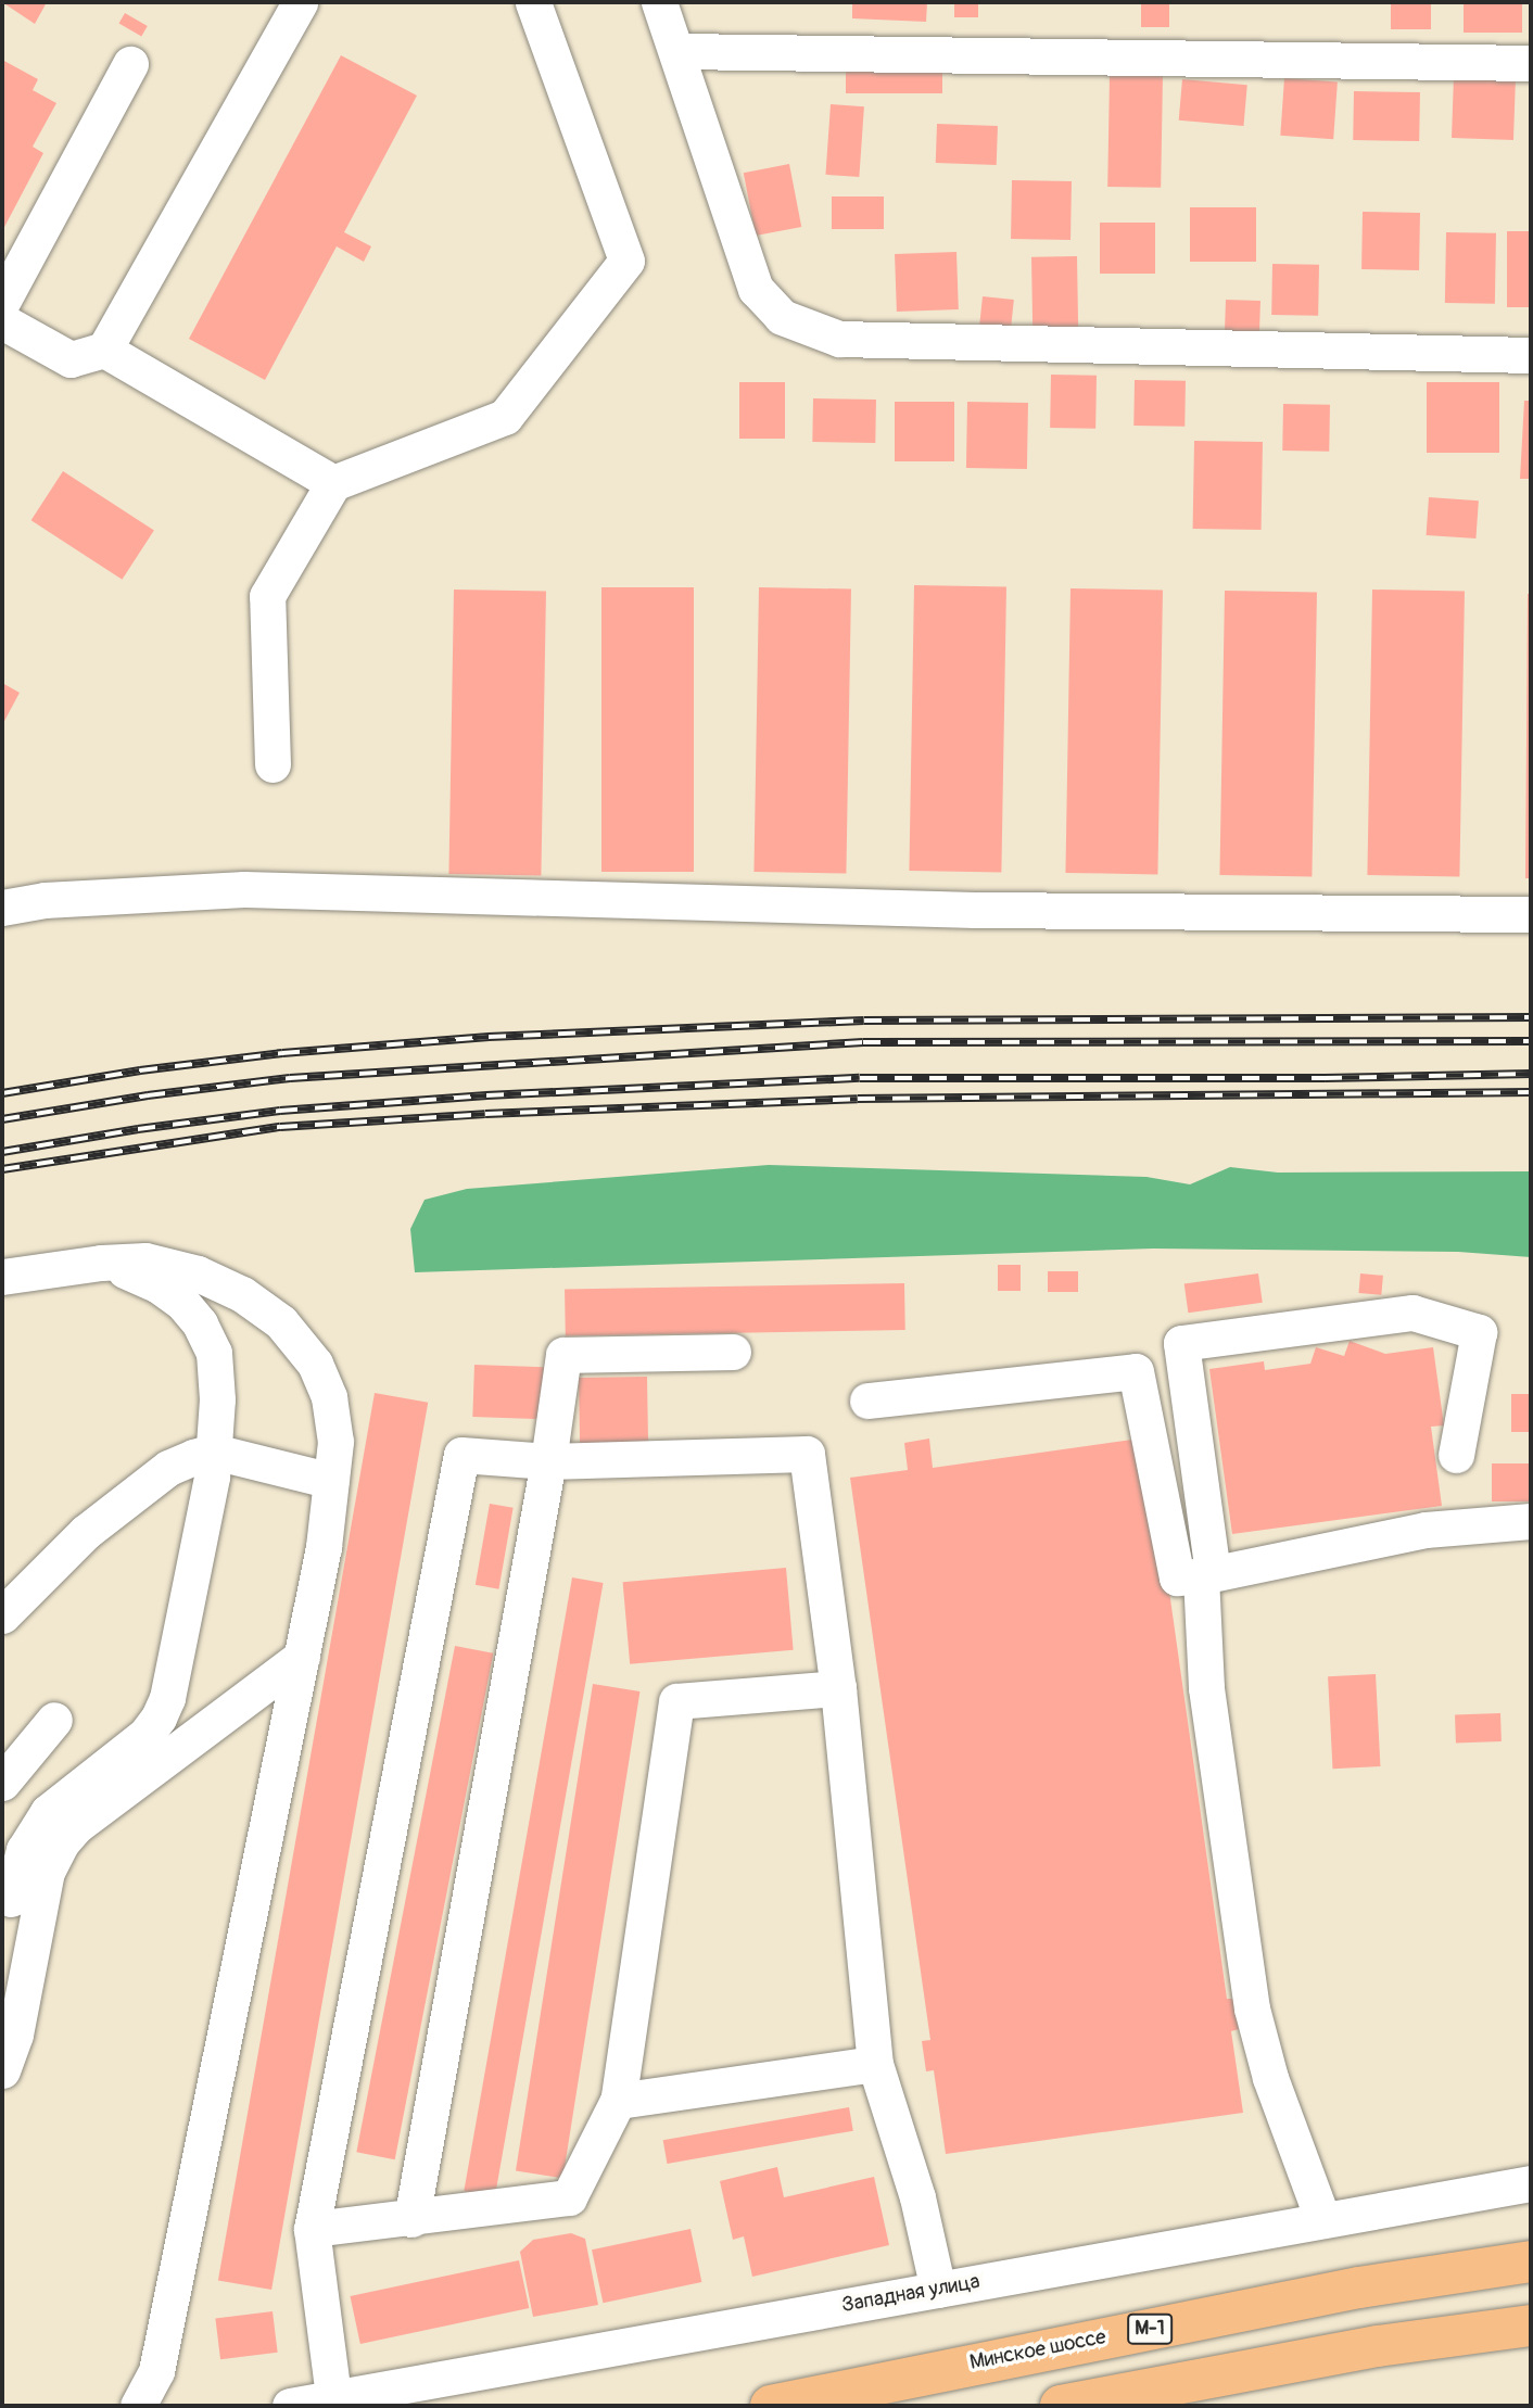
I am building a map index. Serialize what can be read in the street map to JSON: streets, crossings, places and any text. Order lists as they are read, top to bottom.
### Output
{
  "streets": {
    "highway": ["М-1", "Минское шоссе"],
    "street": ["Западная улица"]
  }
}
